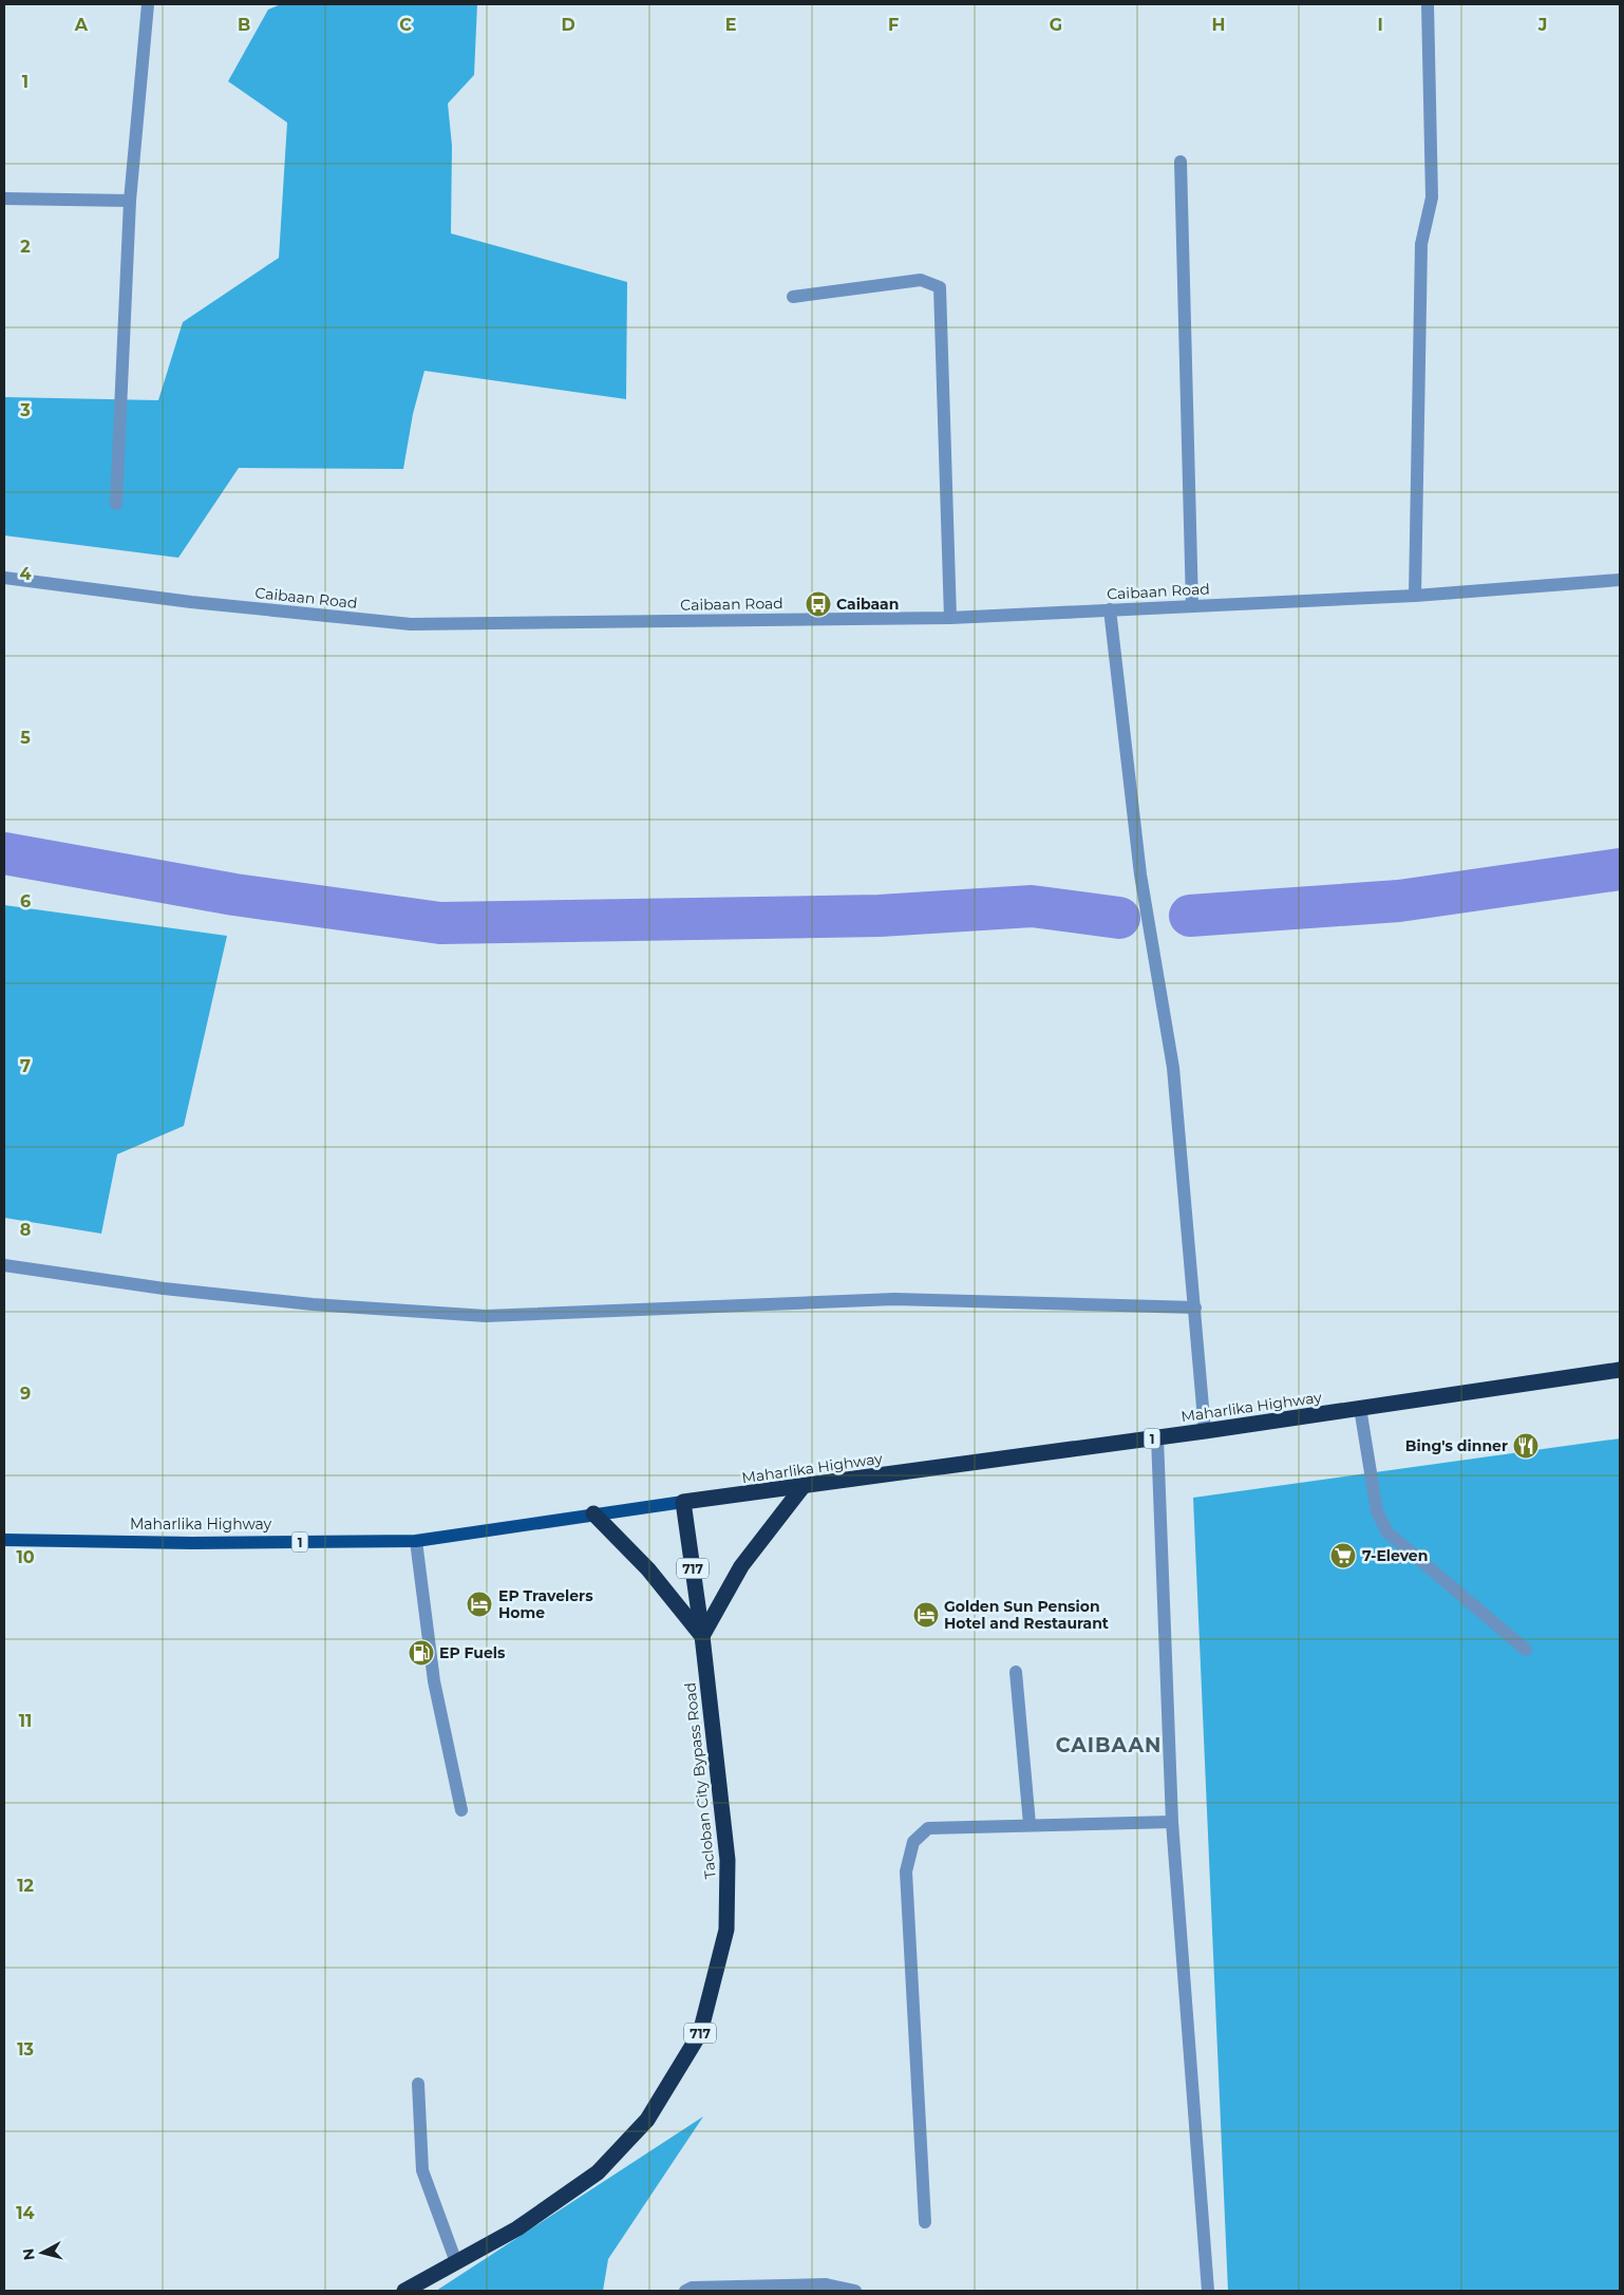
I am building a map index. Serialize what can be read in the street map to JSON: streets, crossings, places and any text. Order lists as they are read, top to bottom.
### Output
{
  "streets": {
    "highway": [
      "Maharlika Highway",
      "1",
      "717",
      "Tacloban City Bypass Road"
    ],
    "street": ["Caibaan Road"]
  },
  "crossings": [
    ["Maharlika Highway", "Tacloban City Bypass Road"]
  ],
  "districts": ["CAIBAAN"],
  "places": {
    "bus stop": ["Caibaan"],
    "restaurant": ["Bing's dinner"],
    "supermarket": ["7-Eleven"],
    "hotel": ["EP Travelers Home", "Golden Sun Pension Hotel and Restaurant"],
    "fuel station": ["EP Fuels"]
  },
  "north": "left",
  "grid": {
    "columns": [
      "A",
      "B",
      "C",
      "D",
      "E",
      "F",
      "G",
      "H",
      "I",
      "J"
    ],
    "rows": [
      "1",
      "2",
      "3",
      "4",
      "5",
      "6",
      "7",
      "8",
      "9",
      "10",
      "11",
      "12",
      "13",
      "14"
    ]
  }
}
